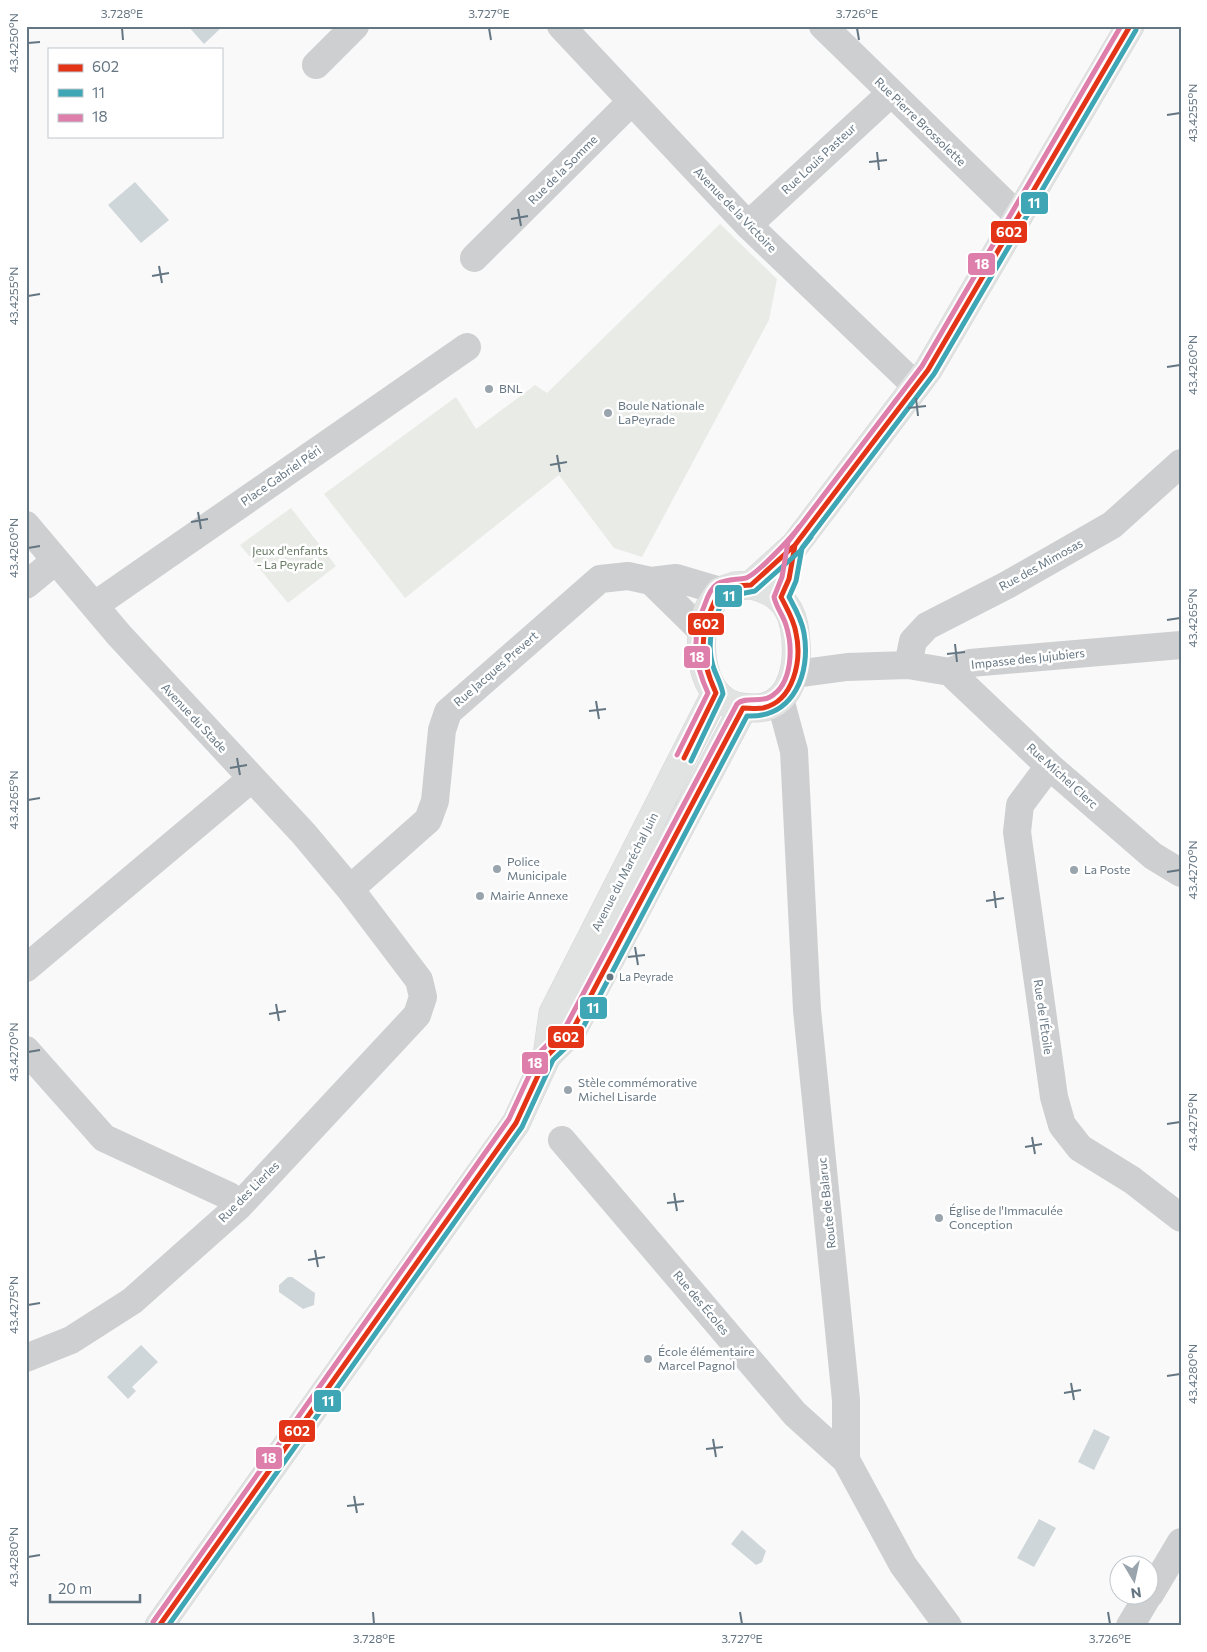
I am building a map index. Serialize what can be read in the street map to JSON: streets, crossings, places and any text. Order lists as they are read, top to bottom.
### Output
{
  "streets": {
    "main road": ["Avenue du Maréchal Juin"],
    "street": [
      "Rue Pierre Brossolette",
      "Rue Louis Pasteur",
      "Rue de la Somme",
      "Avenue de la Victoire",
      "Place Gabriel Péri",
      "Rue des Mimosas",
      "Impasse des Jujubiers",
      "Rue Jacques Prevert",
      "Avenue du Stade",
      "Rue Michel Clerc",
      "Rue de l'Étoile",
      "Rue des Lierles",
      "Route de Balaruc",
      "Rue des Écoles"
    ]
  },
  "crossings": [
    ["Rue Pierre Brossolette", "Rue Louis Pasteur"],
    ["Rue Louis Pasteur", "Avenue de la Victoire"],
    ["Rue de la Somme", "Avenue de la Victoire"],
    ["Place Gabriel Péri", "Avenue du Stade"],
    ["Impasse des Jujubiers", "Rue Michel Clerc"],
    ["Rue Jacques Prevert", "Avenue du Stade"],
    ["Rue Jacques Prevert", "Avenue du Maréchal Juin"],
    ["Rue Jacques Prevert", "Route de Balaruc"],
    ["Avenue du Stade", "Rue des Lierles"],
    ["Rue Michel Clerc", "Rue de l'Étoile"],
    ["Avenue du Maréchal Juin", "Route de Balaruc"],
    ["Route de Balaruc", "Rue des Écoles"]
  ],
  "parks": ["Jeux d'enfants - La Peyrade"],
  "places": [
    "BNL",
    "Boule Nationale LaPeyrade",
    "Police Municipale",
    "La Poste",
    "Mairie Annexe",
    "La Peyrade",
    "Stèle commémorative Michel Lisarde",
    "Église de l'Immaculée Conception",
    "École élémentaire Marcel Pagnol"
  ],
  "lines": ["transit line 602", "transit line 18", "transit line 11"],
  "legend": ["602", "11", "18"],
  "scale_bar": "20 m",
  "north": "bottom",
  "coordinates": [
    "3.728°E",
    "3.727°E",
    "3.726°E",
    "43.4250°N",
    "43.4255°N",
    "43.4260°N",
    "43.4265°N",
    "43.4270°N",
    "43.4275°N",
    "43.4280°N"
  ]
}
